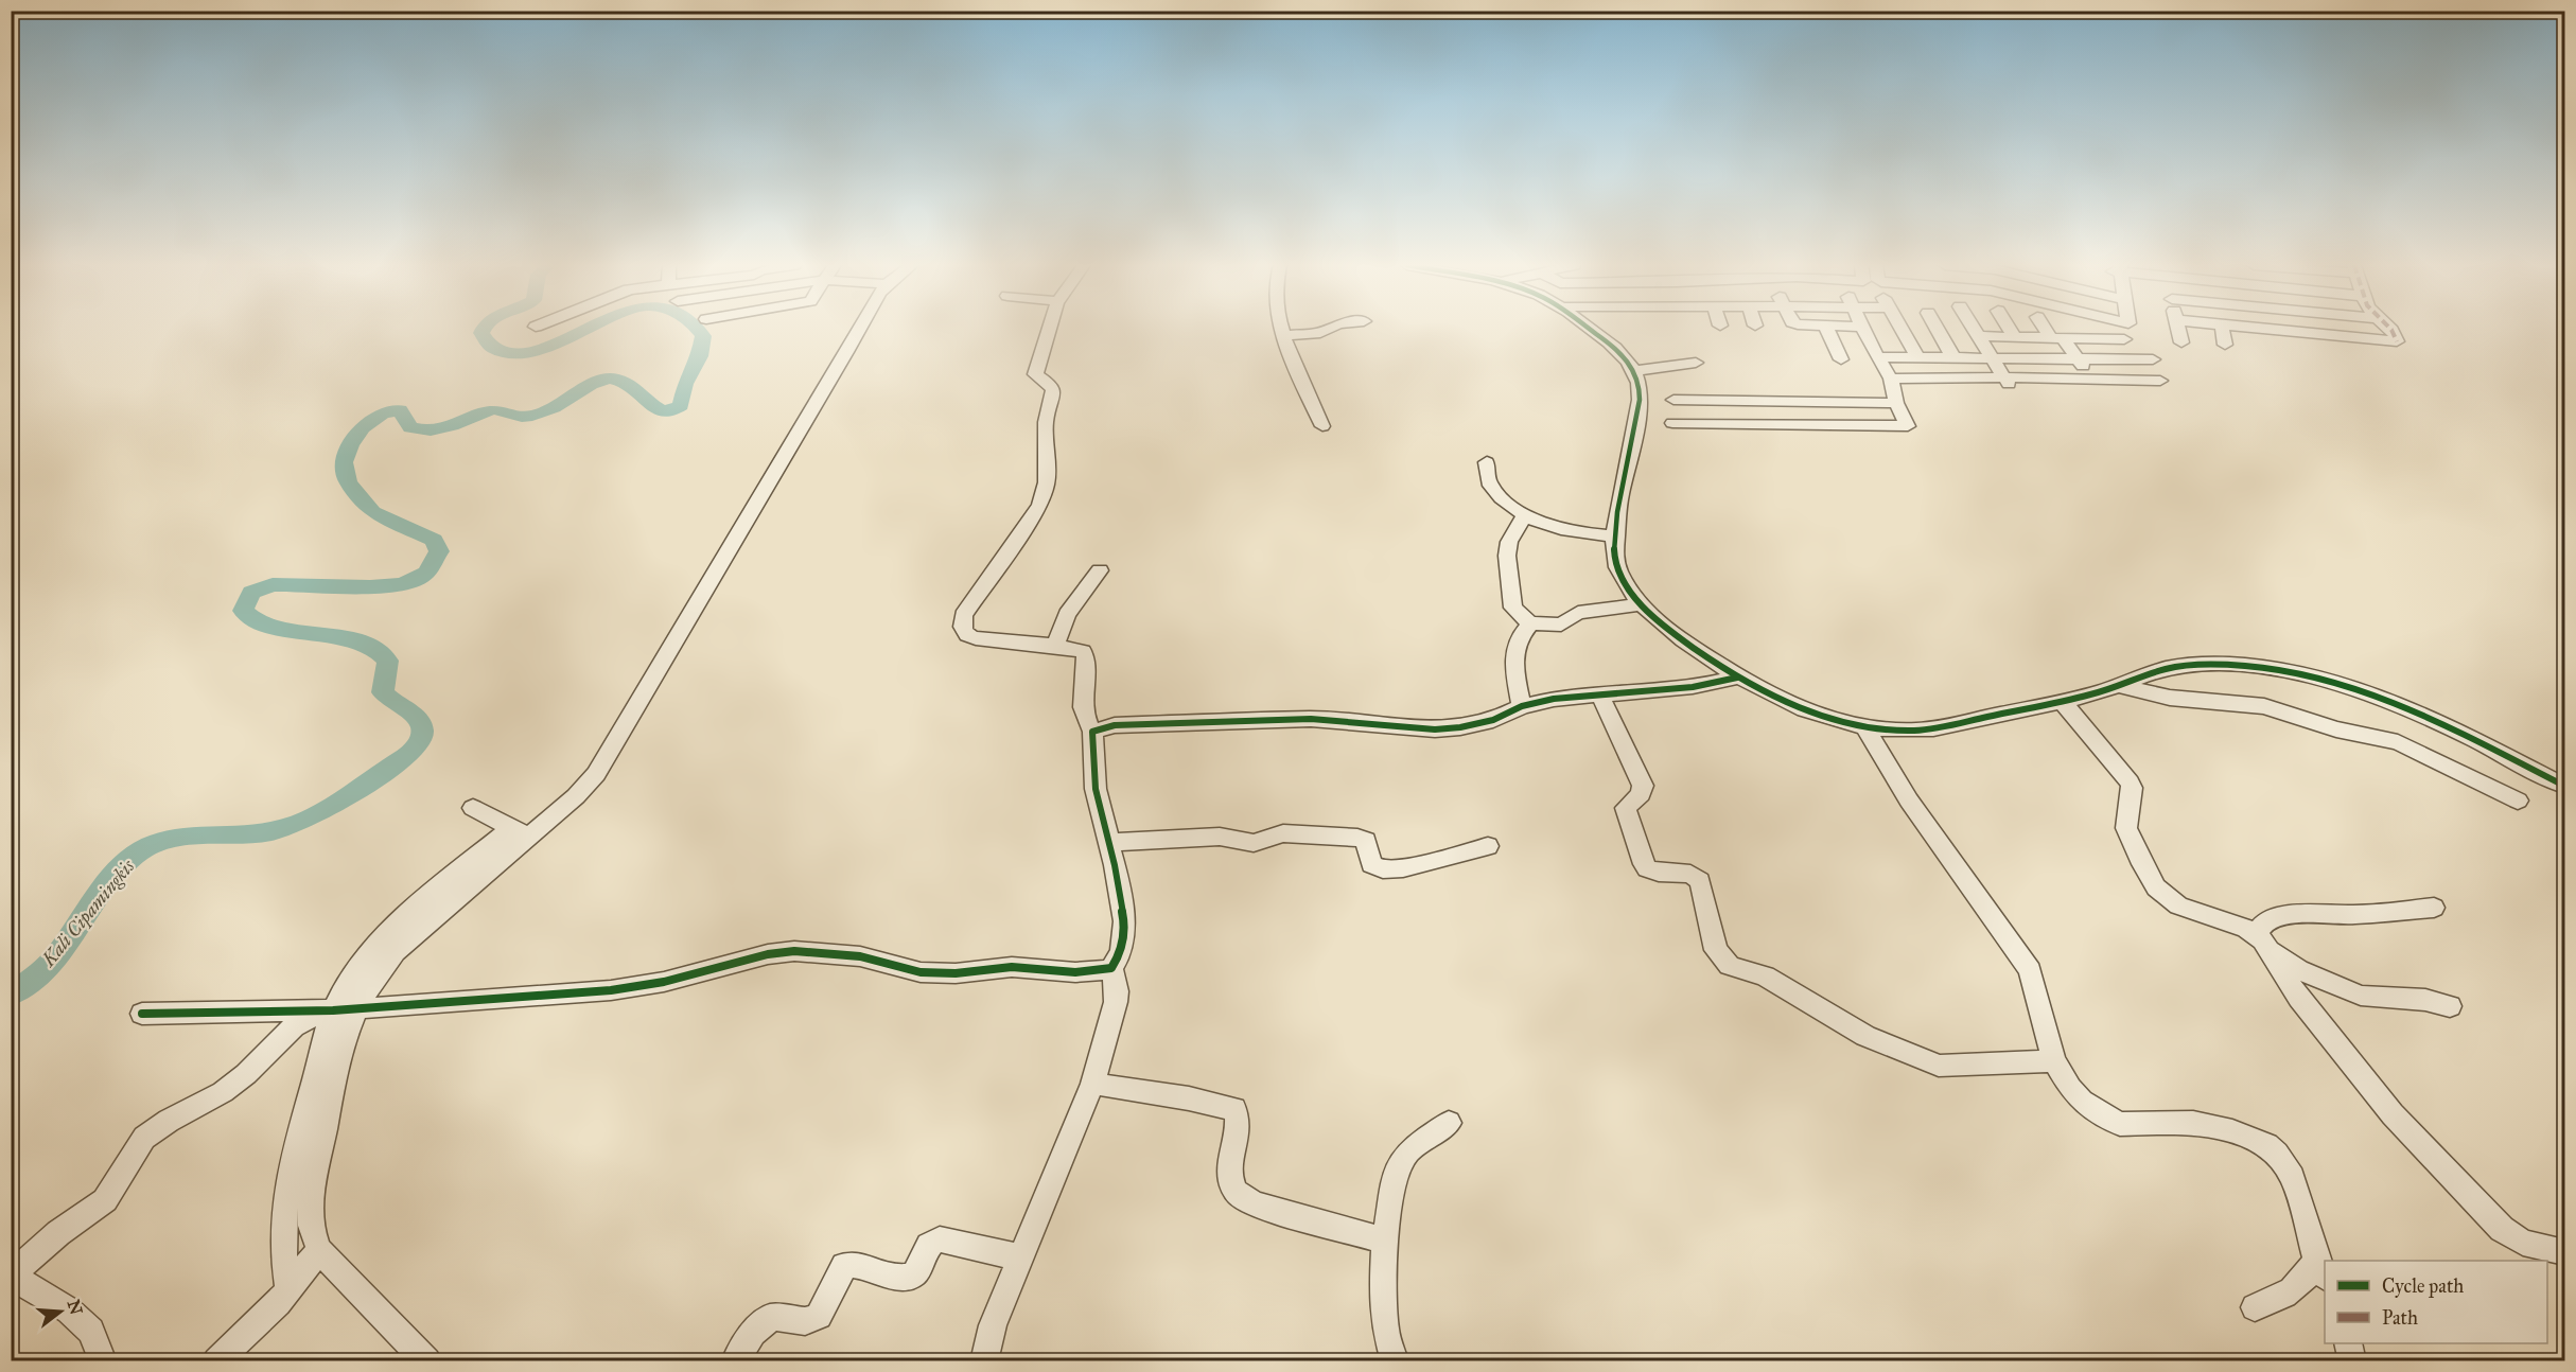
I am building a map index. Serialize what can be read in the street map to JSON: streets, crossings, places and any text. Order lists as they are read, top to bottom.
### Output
{
  "water": ["Kali Cipamingkis"],
  "legend": ["Cycle path", "Path"],
  "north": "right"
}
